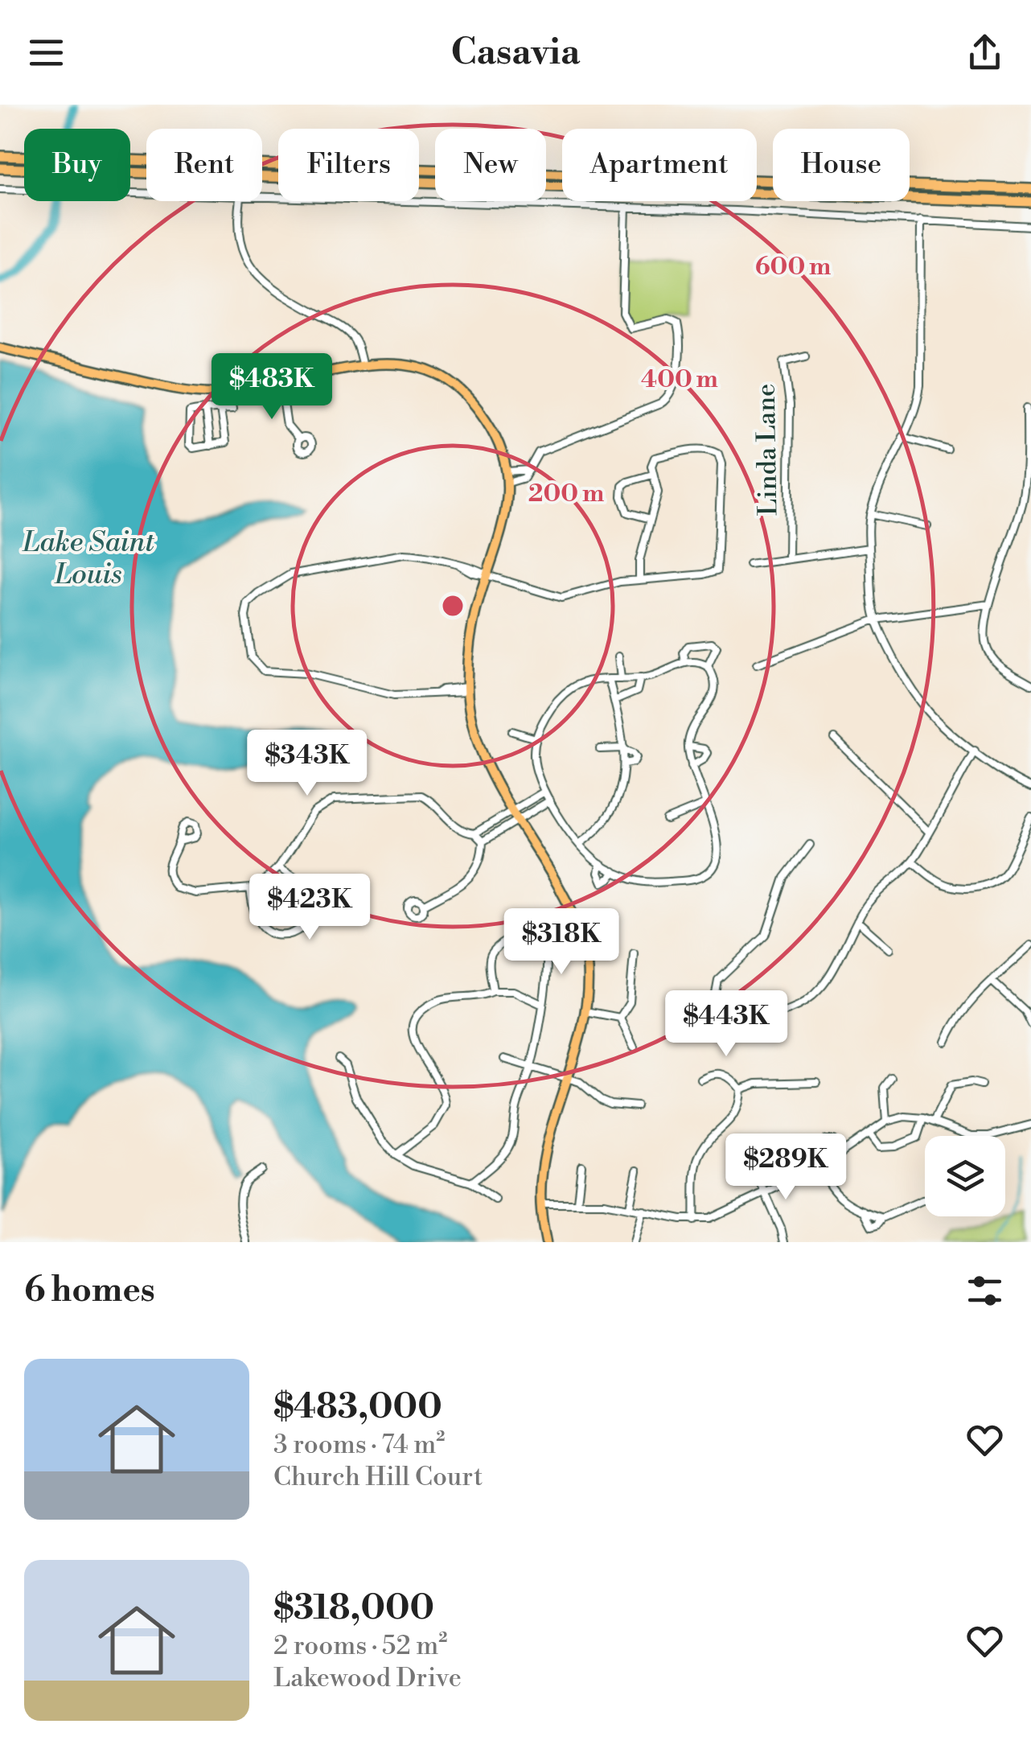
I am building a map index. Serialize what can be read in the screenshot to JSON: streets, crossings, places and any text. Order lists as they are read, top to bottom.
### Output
{
  "streets": {
    "street": ["Linda Lane"]
  },
  "water": ["Lake Saint Louis"],
  "page": {
    "header": "Casavia",
    "chip": [
      "Buy",
      "Rent",
      "Filters",
      "New",
      "Apartment",
      "House"
    ],
    "price": [
      "$483K",
      "$343K",
      "$423K",
      "$318K",
      "$443K",
      "$289K"
    ],
    "heading": "6 homes",
    "list": [
      {
        "name": "$483,000",
        "note": "3 rooms · 74 m² · Church Hill Court"
      },
      {
        "name": "$318,000",
        "note": "2 rooms · 52 m² · Lakewood Drive"
      }
    ]
  },
  "rings": ["600 m", "400 m", "200 m"]
}
